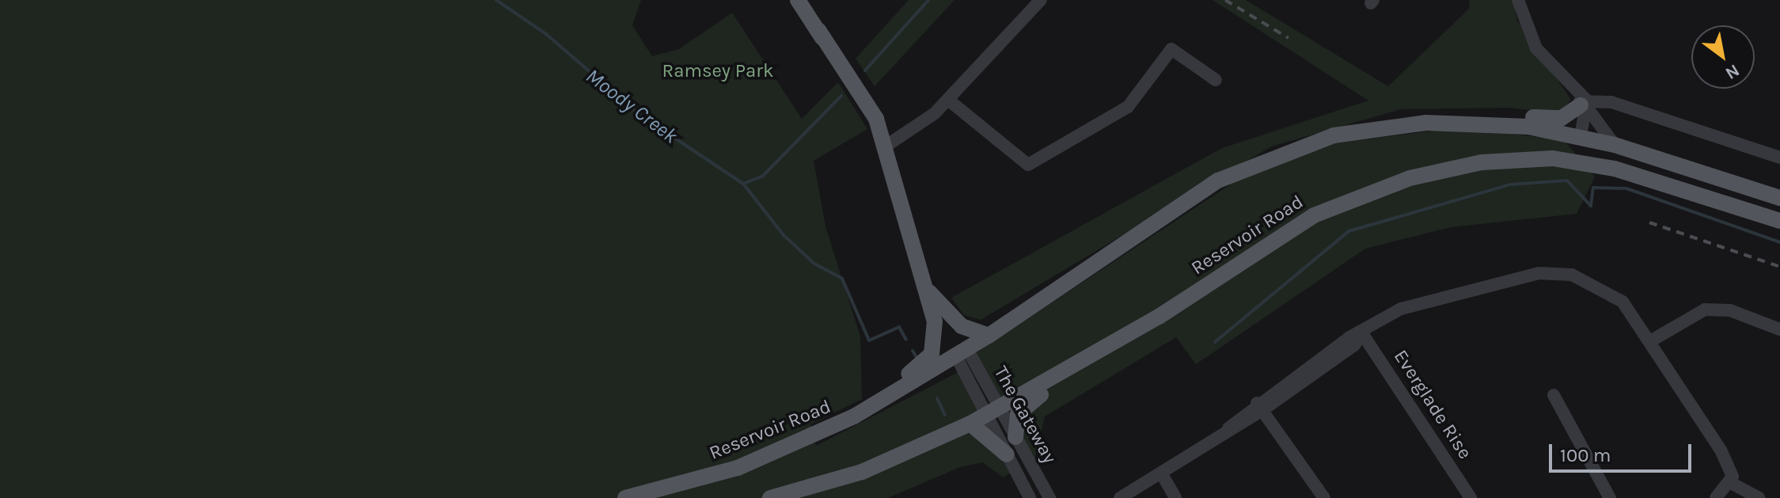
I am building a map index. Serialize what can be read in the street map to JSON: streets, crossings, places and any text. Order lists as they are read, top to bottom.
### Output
{
  "streets": {
    "main road": ["Reservoir Road"],
    "street": ["Everglade Rise", "The Gateway"]
  },
  "crossings": [
    ["Reservoir Road", "The Gateway"]
  ],
  "water": ["Moody Creek"],
  "parks": ["Ramsey Park"],
  "scale_bar": "100 m",
  "north": "bottom right"
}
